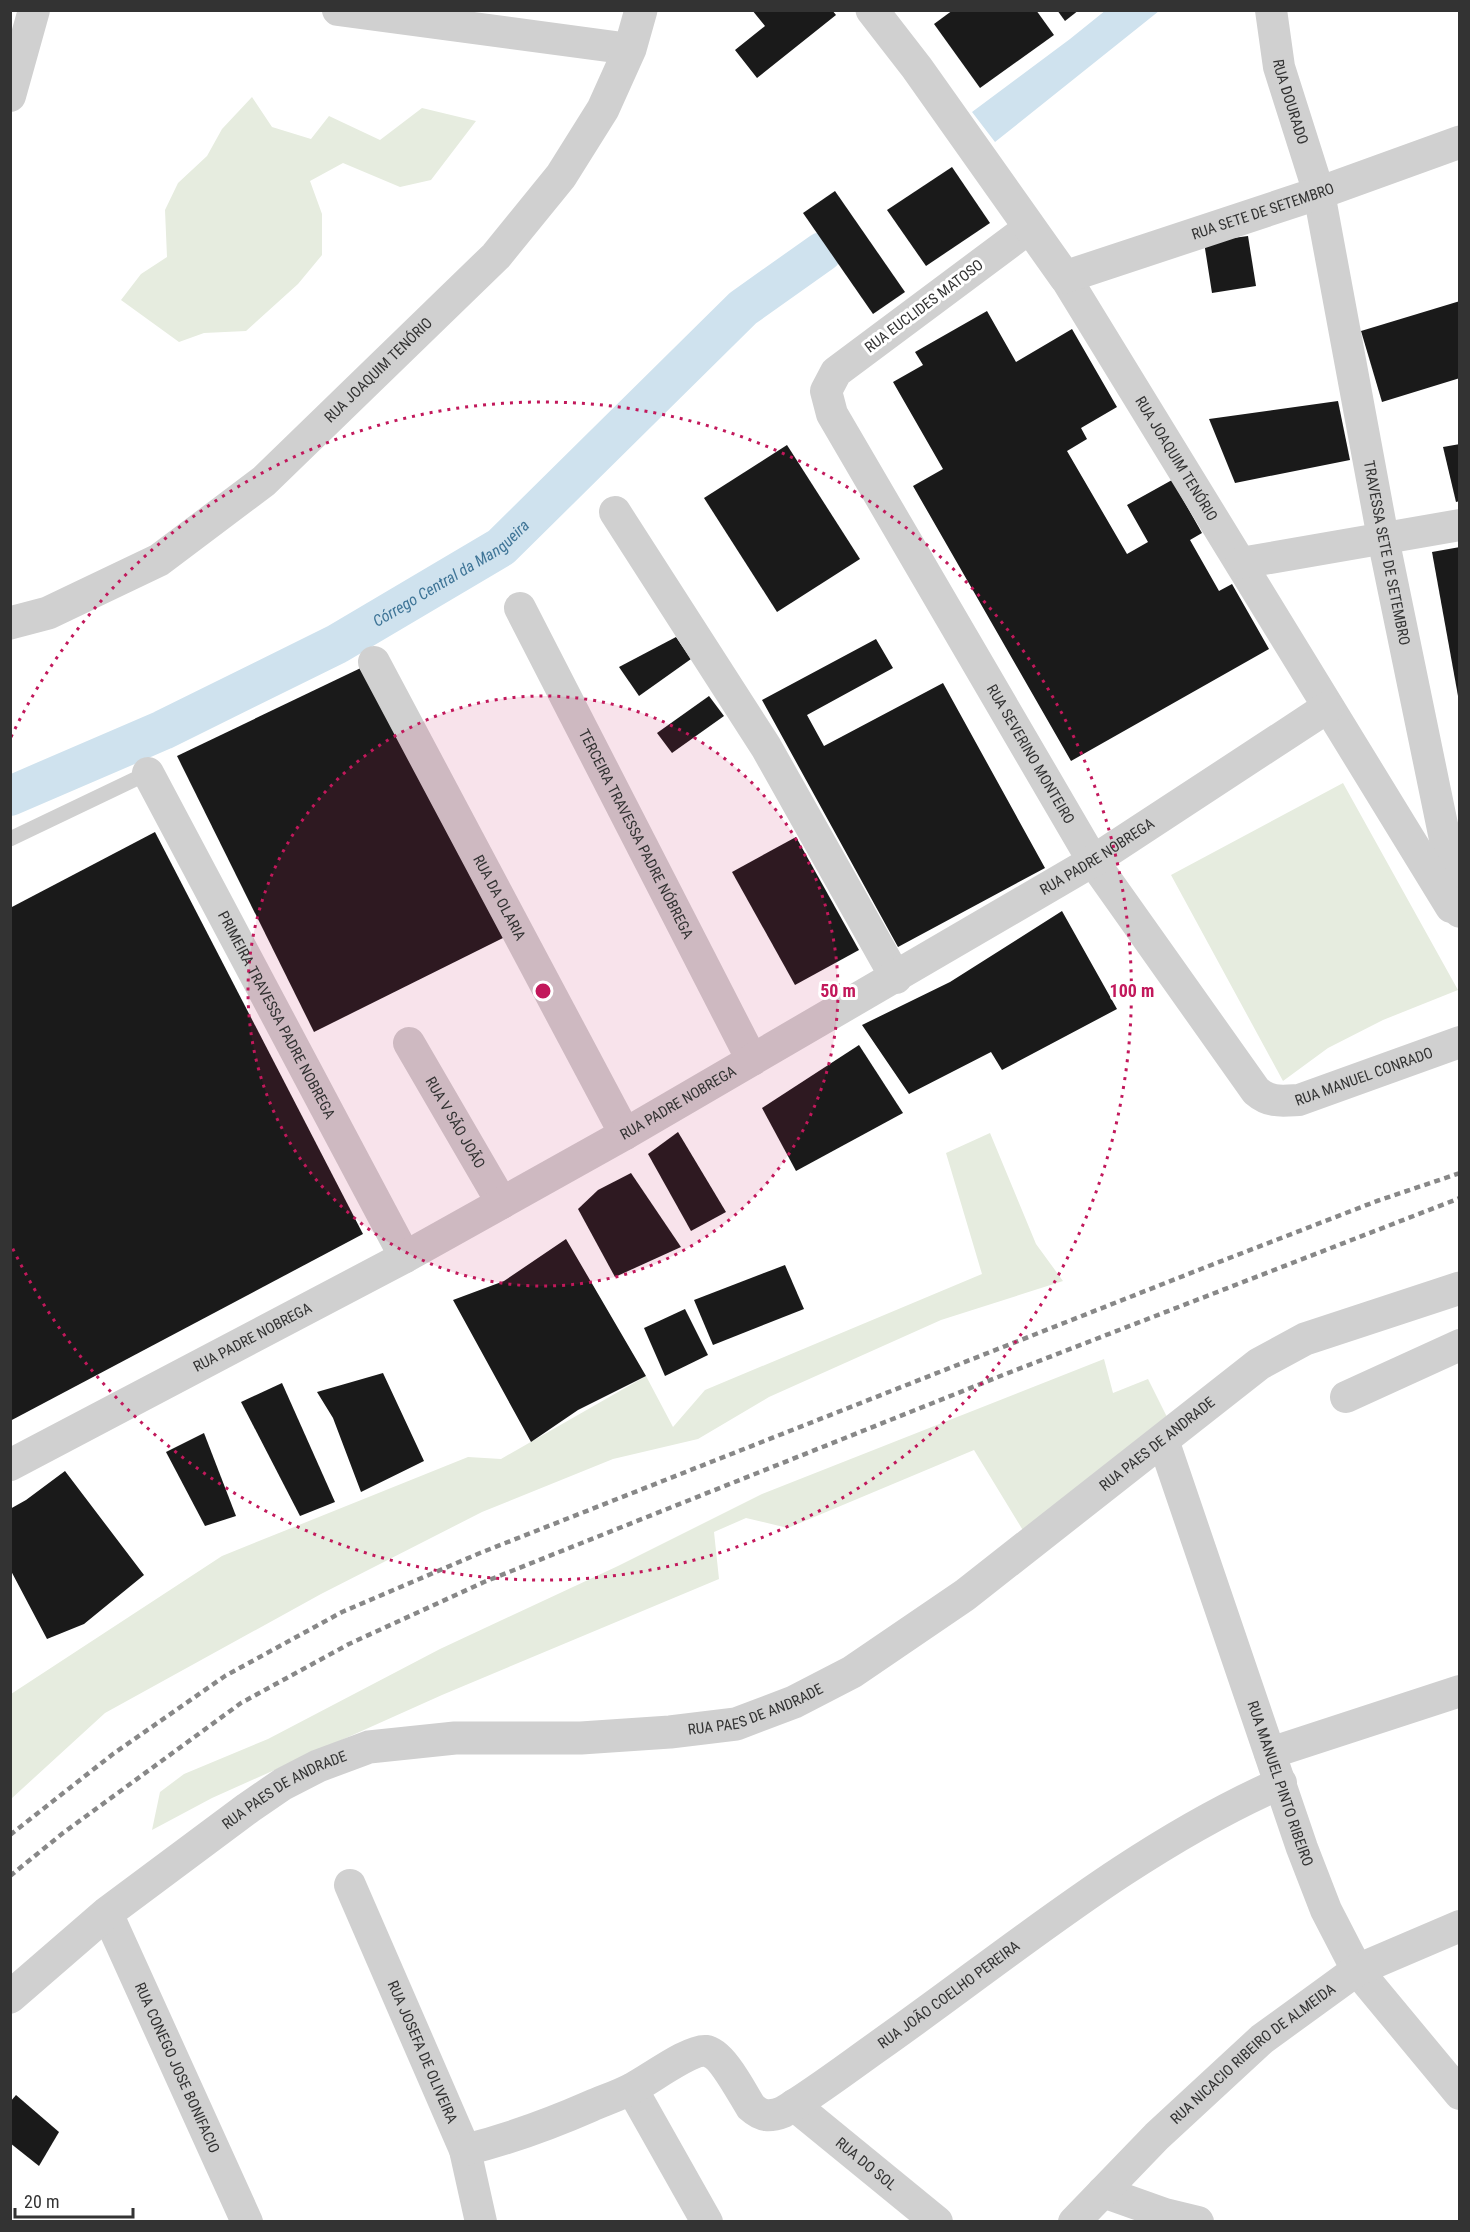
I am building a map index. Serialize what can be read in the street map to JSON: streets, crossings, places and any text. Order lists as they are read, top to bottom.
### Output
{
  "streets": {
    "street": [
      "RUA DOURADO",
      "RUA SETE DE SETEMBRO",
      "RUA EUCLIDES MATOSO",
      "RUA JOAQUIM TENÓRIO",
      "TRAVESSA SETE DE SETEMBRO",
      "RUA SEVERINO MONTEIRO",
      "TERCEIRA TRAVESSA PADRE NÓBREGA",
      "RUA PADRE NOBREGA",
      "RUA DA OLARIA",
      "PRIMEIRA TRAVESSA PADRE NOBREGA",
      "RUA MANUEL CONRADO",
      "RUA V SÃO JOÃO",
      "RUA PAES DE ANDRADE",
      "RUA MANUEL PINTO RIBEIRO",
      "RUA JOÃO COELHO PEREIRA",
      "RUA JOSEFA DE OLIVEIRA",
      "RUA NICACIO RIBEIRO DE ALMEIDA",
      "RUA CONEGO JOSE BONIFACIO",
      "RUA DO SOL"
    ]
  },
  "crossings": [
    ["RUA DOURADO", "RUA SETE DE SETEMBRO"],
    ["RUA DOURADO", "TRAVESSA SETE DE SETEMBRO"],
    ["RUA SETE DE SETEMBRO", "RUA JOAQUIM TENÓRIO"],
    ["RUA SETE DE SETEMBRO", "TRAVESSA SETE DE SETEMBRO"],
    ["RUA EUCLIDES MATOSO", "RUA JOAQUIM TENÓRIO"],
    ["RUA EUCLIDES MATOSO", "RUA SEVERINO MONTEIRO"],
    ["RUA JOAQUIM TENÓRIO", "RUA PADRE NOBREGA"],
    ["RUA SEVERINO MONTEIRO", "RUA PADRE NOBREGA"],
    ["RUA SEVERINO MONTEIRO", "RUA MANUEL CONRADO"],
    ["TERCEIRA TRAVESSA PADRE NÓBREGA", "RUA PADRE NOBREGA"],
    ["RUA PADRE NOBREGA", "RUA DA OLARIA"],
    ["RUA PADRE NOBREGA", "PRIMEIRA TRAVESSA PADRE NOBREGA"],
    ["RUA PADRE NOBREGA", "RUA V SÃO JOÃO"],
    ["RUA PAES DE ANDRADE", "RUA MANUEL PINTO RIBEIRO"],
    ["RUA PAES DE ANDRADE", "RUA CONEGO JOSE BONIFACIO"],
    ["RUA MANUEL PINTO RIBEIRO", "RUA JOÃO COELHO PEREIRA"],
    ["RUA MANUEL PINTO RIBEIRO", "RUA NICACIO RIBEIRO DE ALMEIDA"],
    ["RUA JOÃO COELHO PEREIRA", "RUA DO SOL"]
  ],
  "water": ["Córrego Central da Mangueira"],
  "scale_bar": "20 m",
  "rings": ["50 m", "100 m"]
}
